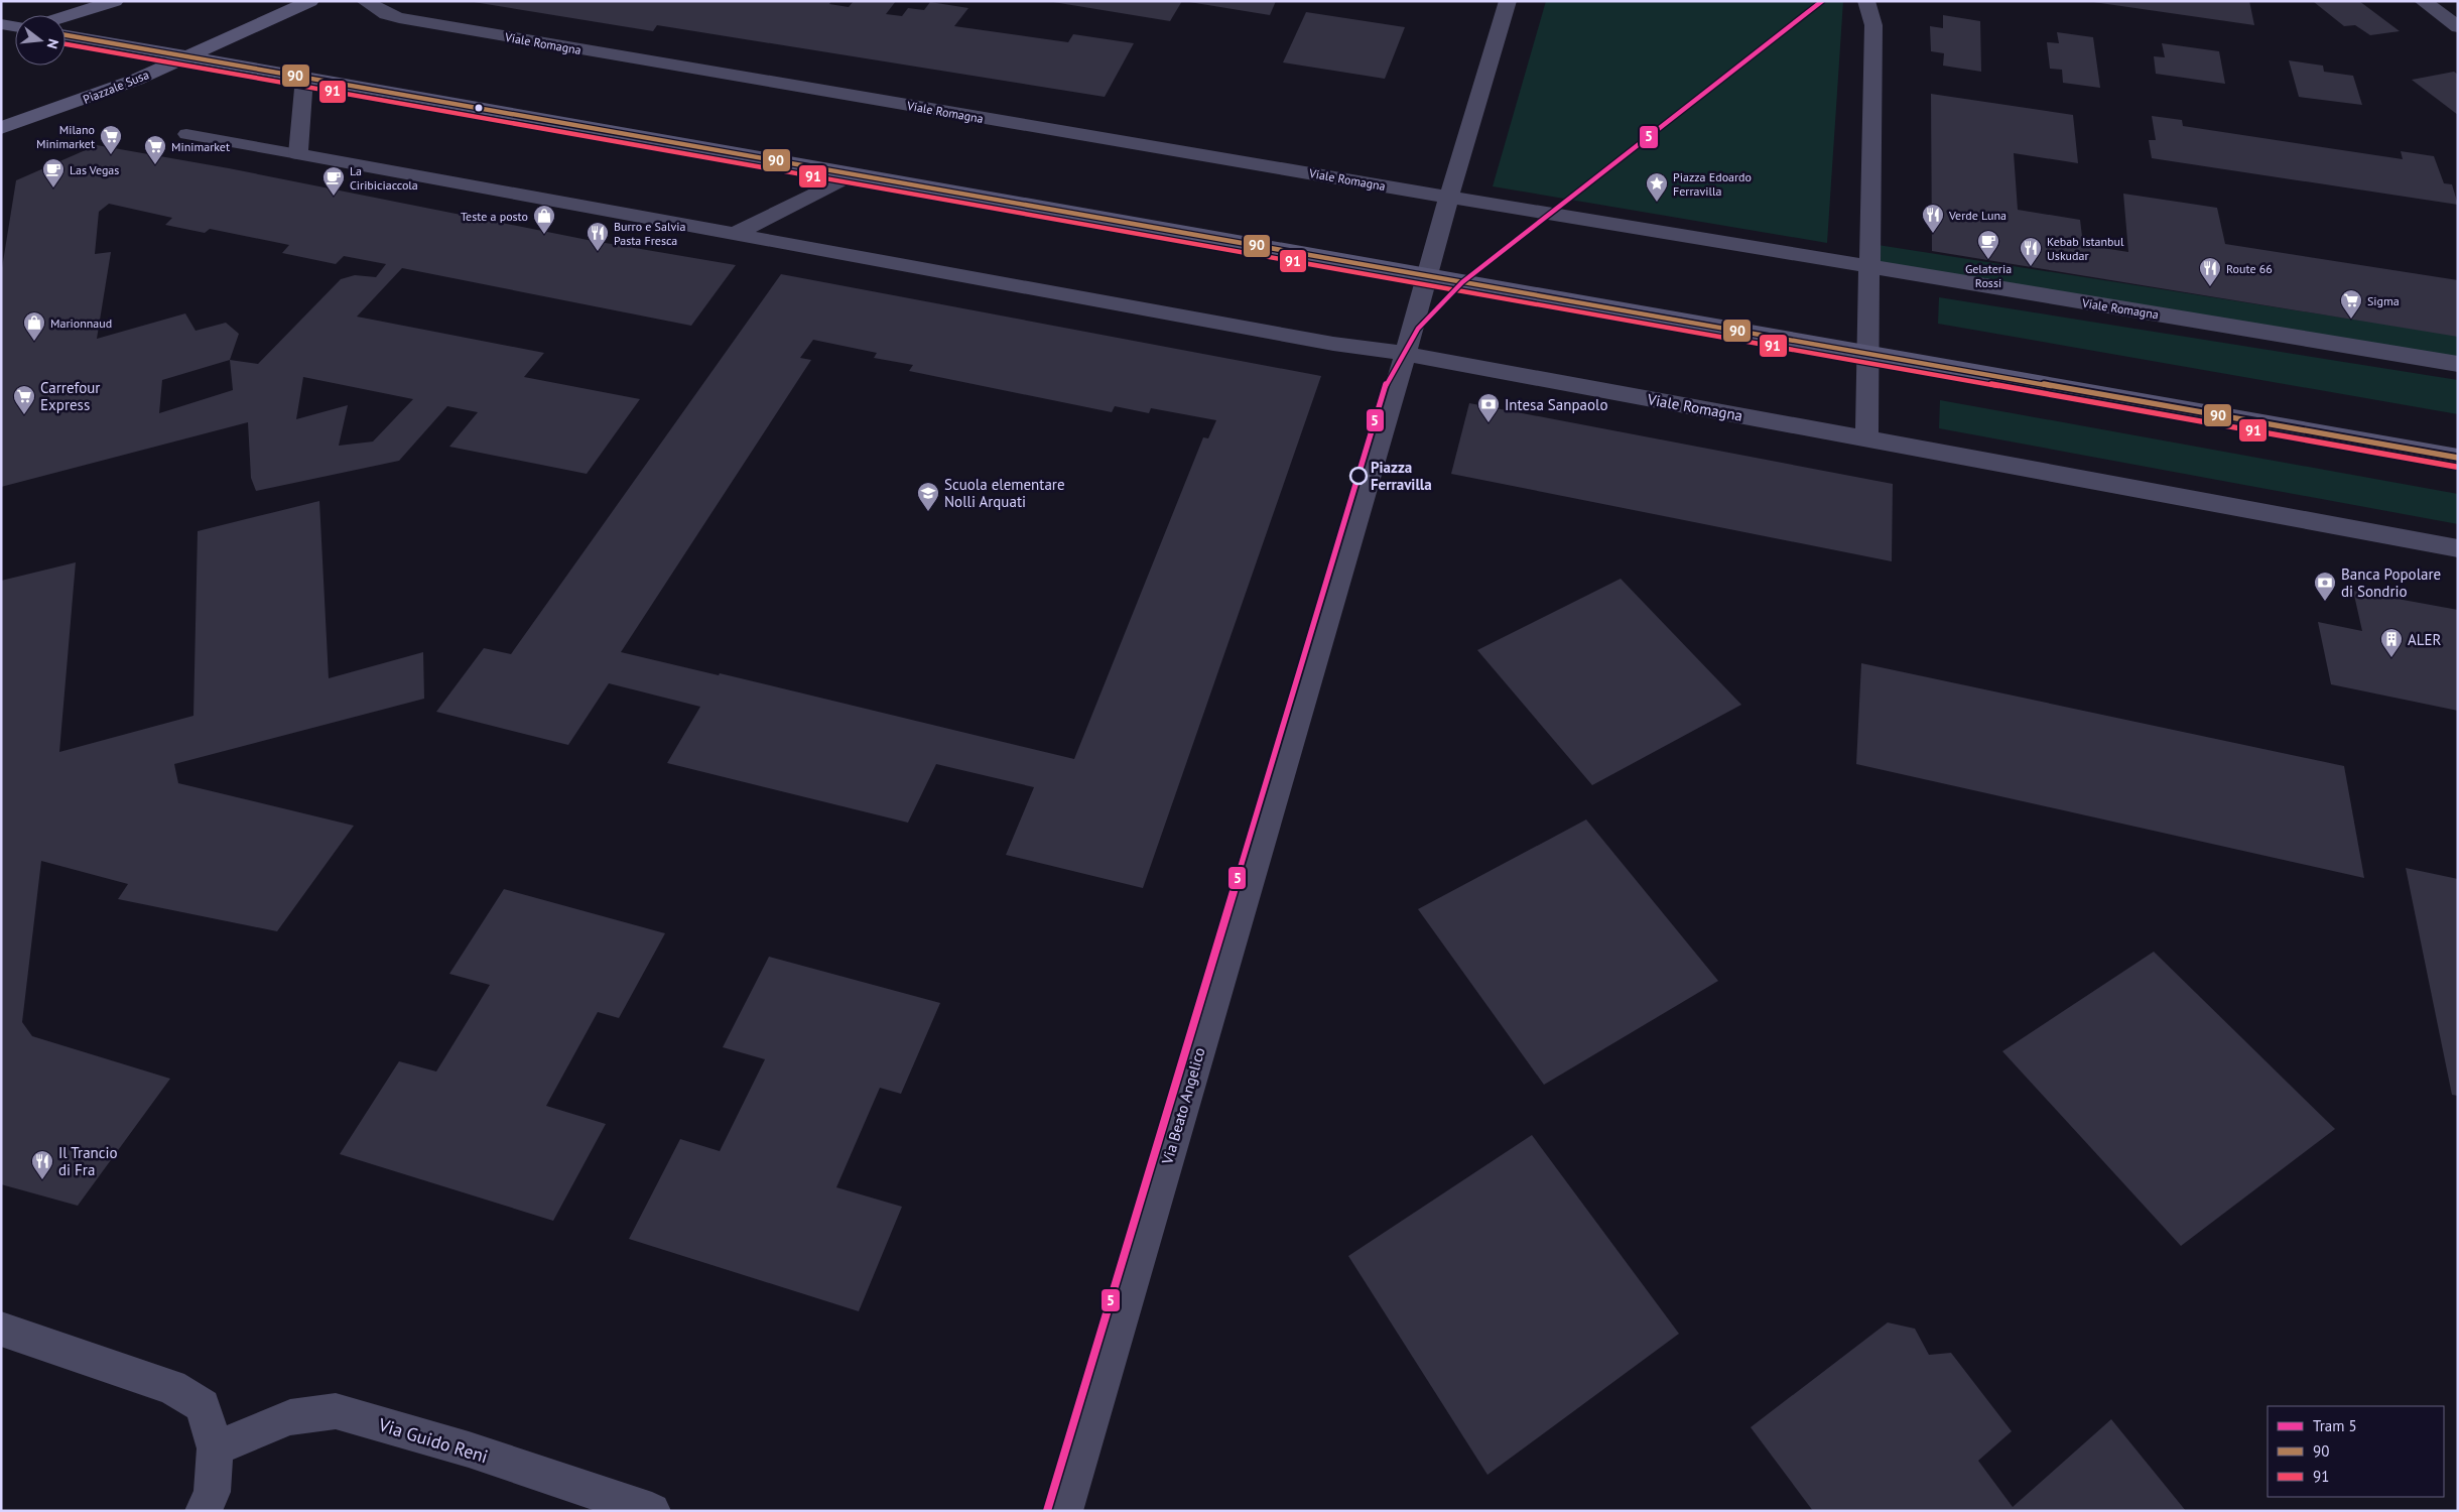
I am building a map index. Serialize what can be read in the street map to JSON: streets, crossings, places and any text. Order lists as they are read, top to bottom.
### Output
{
  "streets": {
    "main road": ["Piazzale Susa"],
    "street": ["Viale Romagna", "Via Beato Angelico", "Via Guido Reni"]
  },
  "crossings": [
    ["Viale Romagna", "Via Beato Angelico"]
  ],
  "places": {
    "supermarket": [
      "Milano Minimarket",
      "Minimarket",
      "Sigma",
      "Carrefour Express"
    ],
    "cafe": ["Las Vegas", "La Ciribiciaccola", "Gelateria Rossi"],
    "place": ["Piazza Edoardo Ferravilla"],
    "restaurant": [
      "Verde Luna",
      "Burro e Salvia Pasta Fresca",
      "Kebab Istanbul Uskudar",
      "Route 66",
      "Il Trancio di Fra"
    ],
    "shop": ["Teste a posto", "Marionnaud"],
    "bank": ["Intesa Sanpaolo", "Banca Popolare di Sondrio"],
    "other": ["Piazza Ferravilla"],
    "school or university": ["Scuola elementare Nolli Arquati"],
    "building": ["ALER"]
  },
  "lines": ["tram line 5", "transit line 90", "transit line 91"],
  "legend": ["Tram 5", "90", "91"],
  "north": "right"
}
